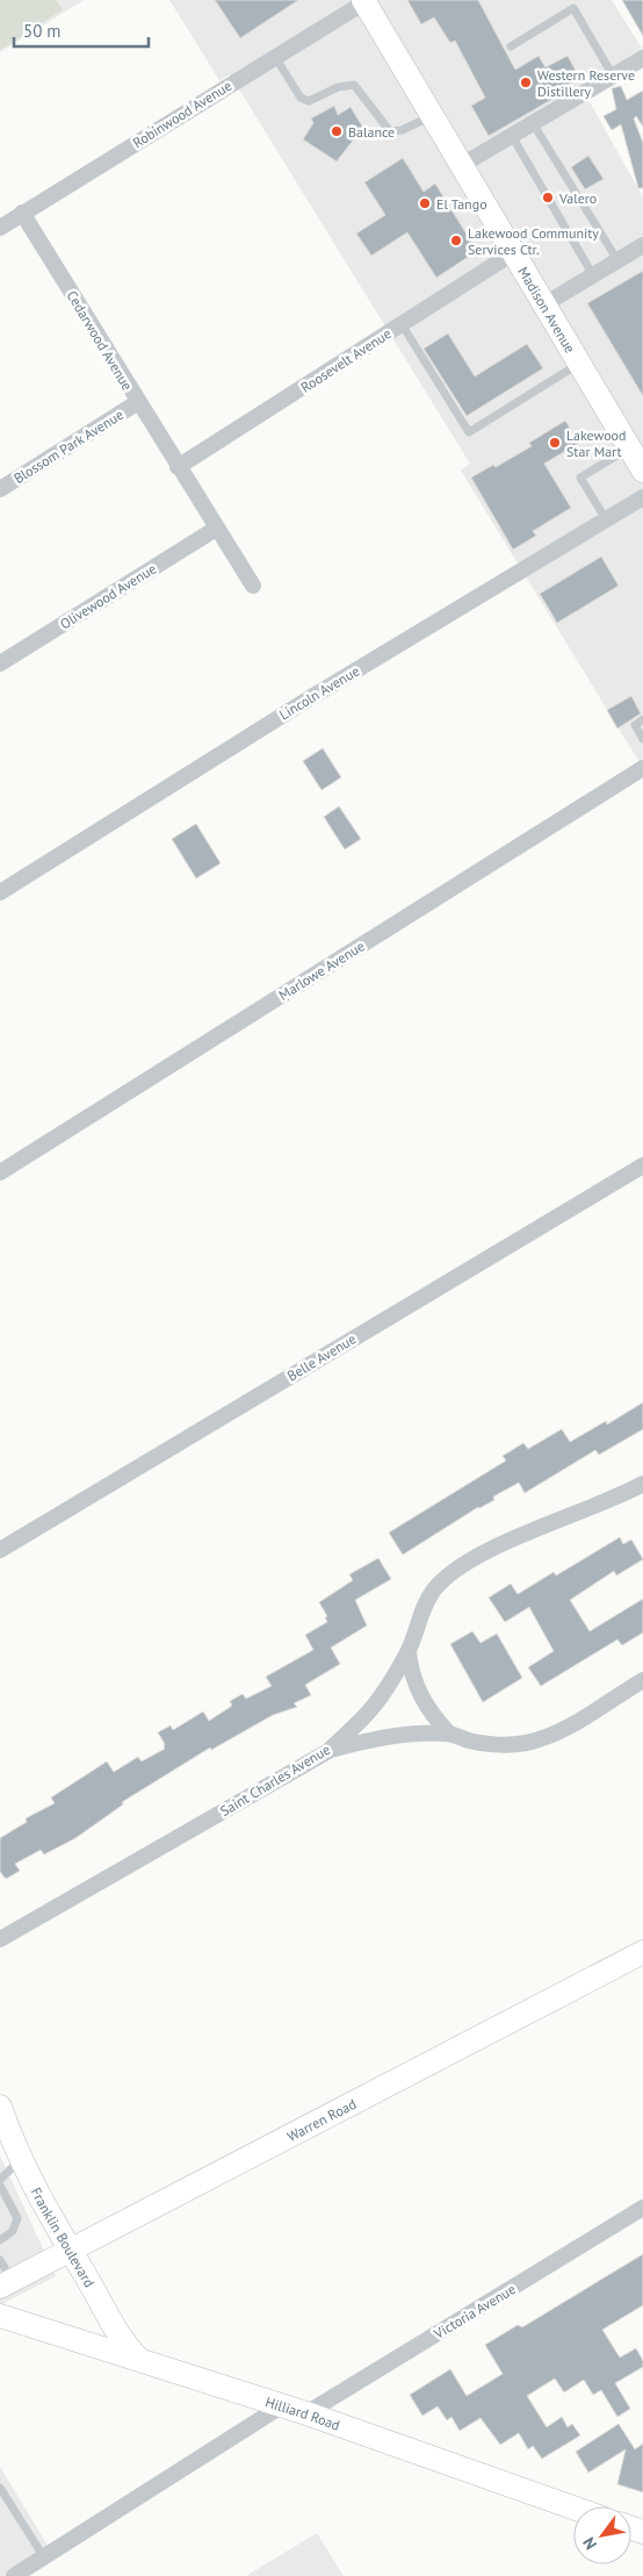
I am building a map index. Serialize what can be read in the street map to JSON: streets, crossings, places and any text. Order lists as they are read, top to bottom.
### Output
{
  "streets": {
    "main road": [
      "Madison Avenue",
      "Warren Road",
      "Franklin Boulevard",
      "Hilliard Road"
    ],
    "street": [
      "Robinwood Avenue",
      "Cedarwood Avenue",
      "Roosevelt Avenue",
      "Blossom Park Avenue",
      "Olivewood Avenue",
      "Lincoln Avenue",
      "Marlowe Avenue",
      "Belle Avenue",
      "Saint Charles Avenue",
      "Victoria Avenue"
    ]
  },
  "crossings": [
    ["Robinwood Avenue", "Madison Avenue"],
    ["Robinwood Avenue", "Cedarwood Avenue"],
    ["Madison Avenue", "Roosevelt Avenue"],
    ["Cedarwood Avenue", "Roosevelt Avenue"],
    ["Cedarwood Avenue", "Blossom Park Avenue"],
    ["Warren Road", "Franklin Boulevard"],
    ["Franklin Boulevard", "Hilliard Road"],
    ["Victoria Avenue", "Hilliard Road"]
  ],
  "places": [
    "Western Reserve Distillery",
    "Balance",
    "Valero",
    "El Tango",
    "Lakewood Community Services Ctr.",
    "Lakewood Star Mart"
  ],
  "scale_bar": "50 m",
  "north": "bottom left"
}
